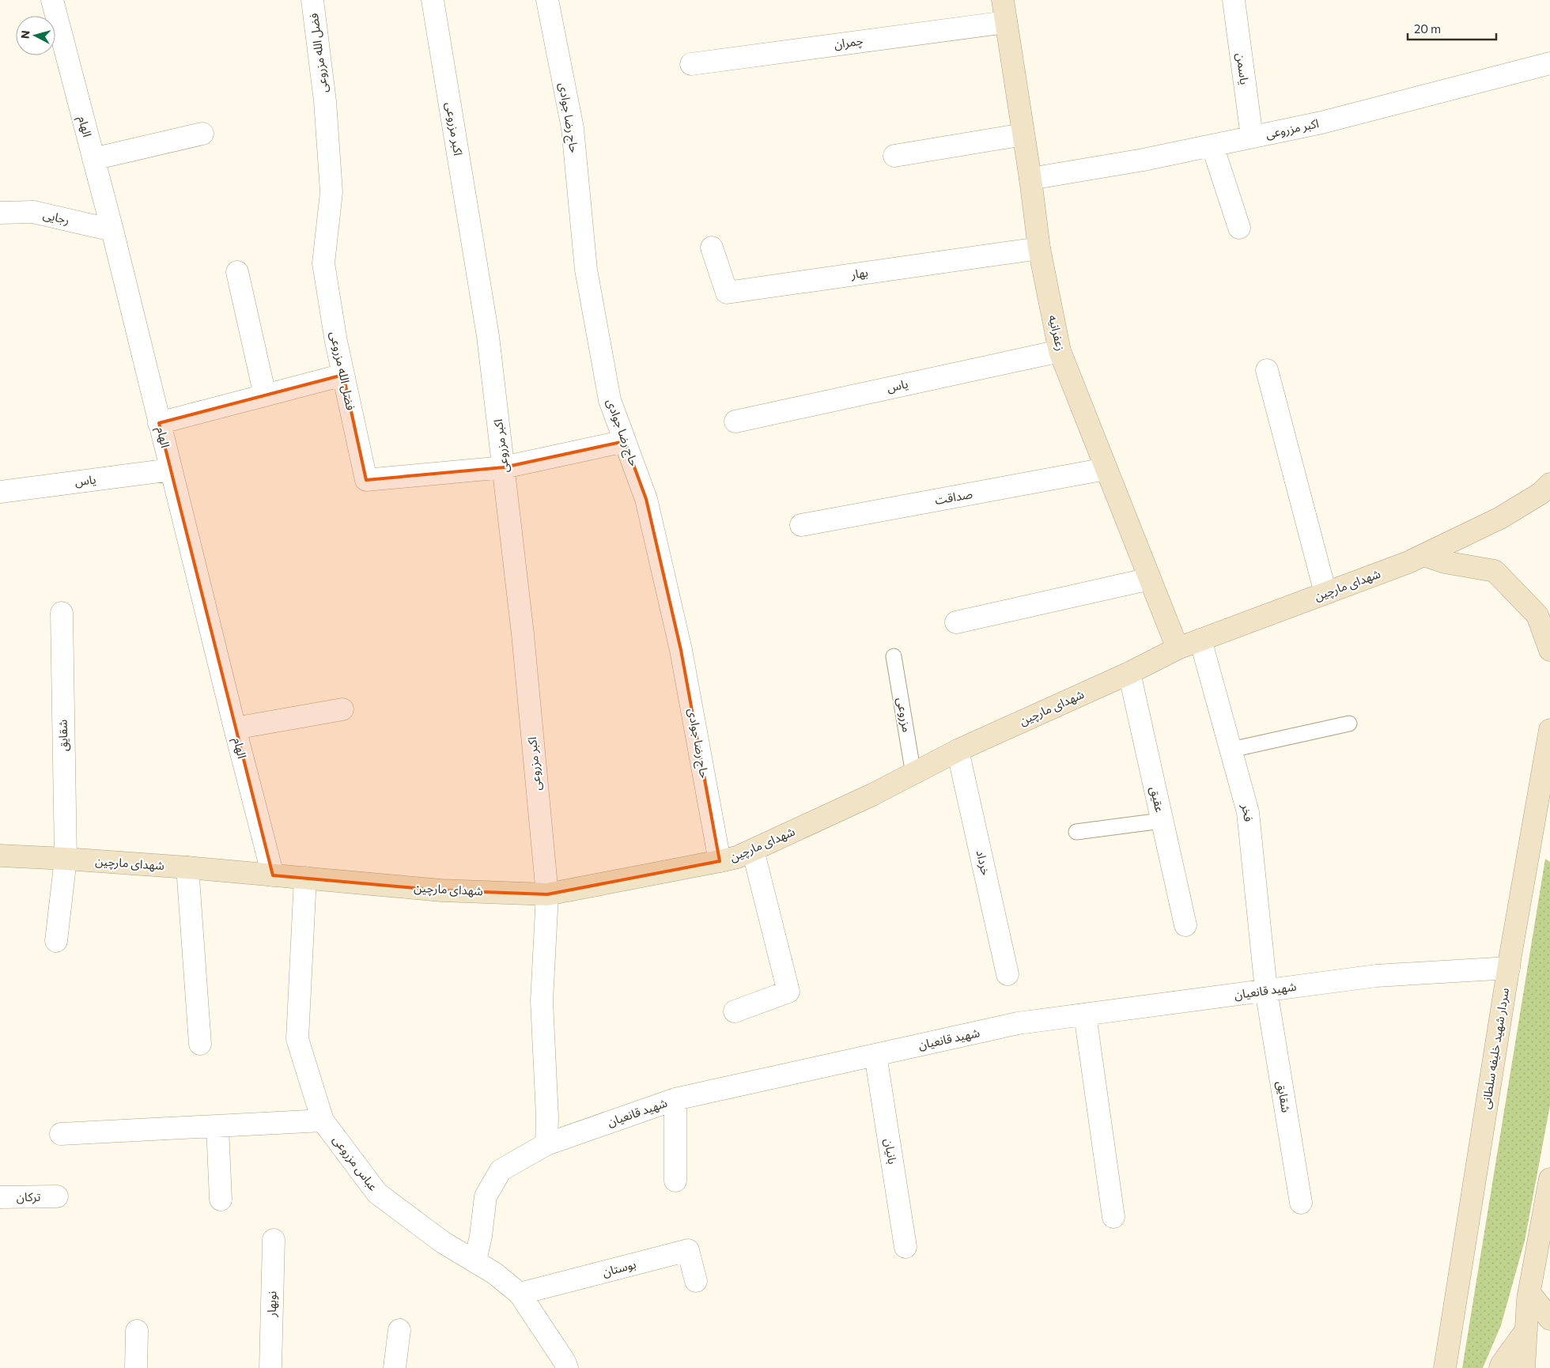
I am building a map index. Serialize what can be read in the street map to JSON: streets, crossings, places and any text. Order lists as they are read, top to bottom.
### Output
{
  "streets": {
    "street": [
      "چمران",
      "فضل الله مزروعی",
      "یاسمن",
      "حاج رضا جوادی",
      "الهام",
      "اکبر مزروعی",
      "رجایی",
      "بهار",
      "زعفرانیه",
      "یاس",
      "صداقت",
      "شهدای مارچین",
      "شقایق",
      "عقیق",
      "فخر",
      "خرداد",
      "شهید قانعیان",
      "سردار شهید خلیفه سلطانی",
      "بانیان",
      "عباس مزروعی",
      "ترکان",
      "بوستان",
      "نوبهار"
    ],
    "lane": ["مزروعی"]
  },
  "crossings": [
    ["چمران", "زعفرانیه"],
    ["فضل الله مزروعی", "حاج رضا جوادی"],
    ["فضل الله مزروعی", "اکبر مزروعی"],
    ["یاسمن", "اکبر مزروعی"],
    ["حاج رضا جوادی", "شهدای مارچین"],
    ["الهام", "رجایی"],
    ["الهام", "یاس"],
    ["الهام", "شهدای مارچین"],
    ["اکبر مزروعی", "زعفرانیه"],
    ["اکبر مزروعی", "شهدای مارچین"],
    ["اکبر مزروعی", "شهید قانعیان"],
    ["بهار", "زعفرانیه"],
    ["زعفرانیه", "یاس"],
    ["زعفرانیه", "صداقت"],
    ["زعفرانیه", "شهدای مارچین"],
    ["شهدای مارچین", "مزروعی"],
    ["شهدای مارچین", "شقایق"],
    ["شهدای مارچین", "عقیق"],
    ["شهدای مارچین", "فخر"],
    ["شهدای مارچین", "خرداد"],
    ["شهدای مارچین", "عباس مزروعی"],
    ["شقایق", "فخر"],
    ["شقایق", "شهید قانعیان"],
    ["فخر", "شهید قانعیان"],
    ["شهید قانعیان", "سردار شهید خلیفه سلطانی"],
    ["شهید قانعیان", "بانیان"],
    ["شهید قانعیان", "عباس مزروعی"],
    ["عباس مزروعی", "بوستان"]
  ],
  "scale_bar": "20 m",
  "north": "left"
}
